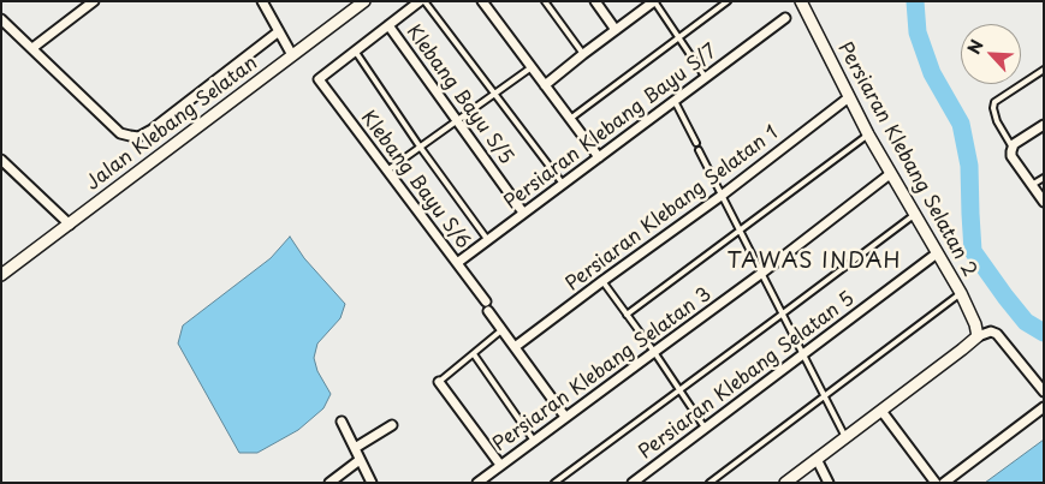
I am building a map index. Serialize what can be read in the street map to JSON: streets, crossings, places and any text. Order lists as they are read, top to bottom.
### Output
{
  "streets": {
    "street": [
      "Klebang Bayu S/5",
      "Jalan Klebang Selatan",
      "Persiaran Klebang Bayu S/7",
      "Persiaran Klebang Selatan 2",
      "Klebang Bayu S/6",
      "Persiaran Klebang Selatan 1",
      "Persiaran Klebang Selatan 3",
      "Persiaran Klebang Selatan 5"
    ]
  },
  "crossings": [
    ["Klebang Bayu S/5", "Persiaran Klebang Bayu S/7"],
    ["Persiaran Klebang Bayu S/7", "Klebang Bayu S/6"],
    ["Persiaran Klebang Selatan 2", "Persiaran Klebang Selatan 1"],
    ["Persiaran Klebang Selatan 2", "Persiaran Klebang Selatan 3"],
    ["Persiaran Klebang Selatan 2", "Persiaran Klebang Selatan 5"],
    ["Klebang Bayu S/6", "Persiaran Klebang Selatan 1"],
    ["Klebang Bayu S/6", "Persiaran Klebang Selatan 3"]
  ],
  "districts": ["TAWAS INDAH"],
  "north": "top left"
}
